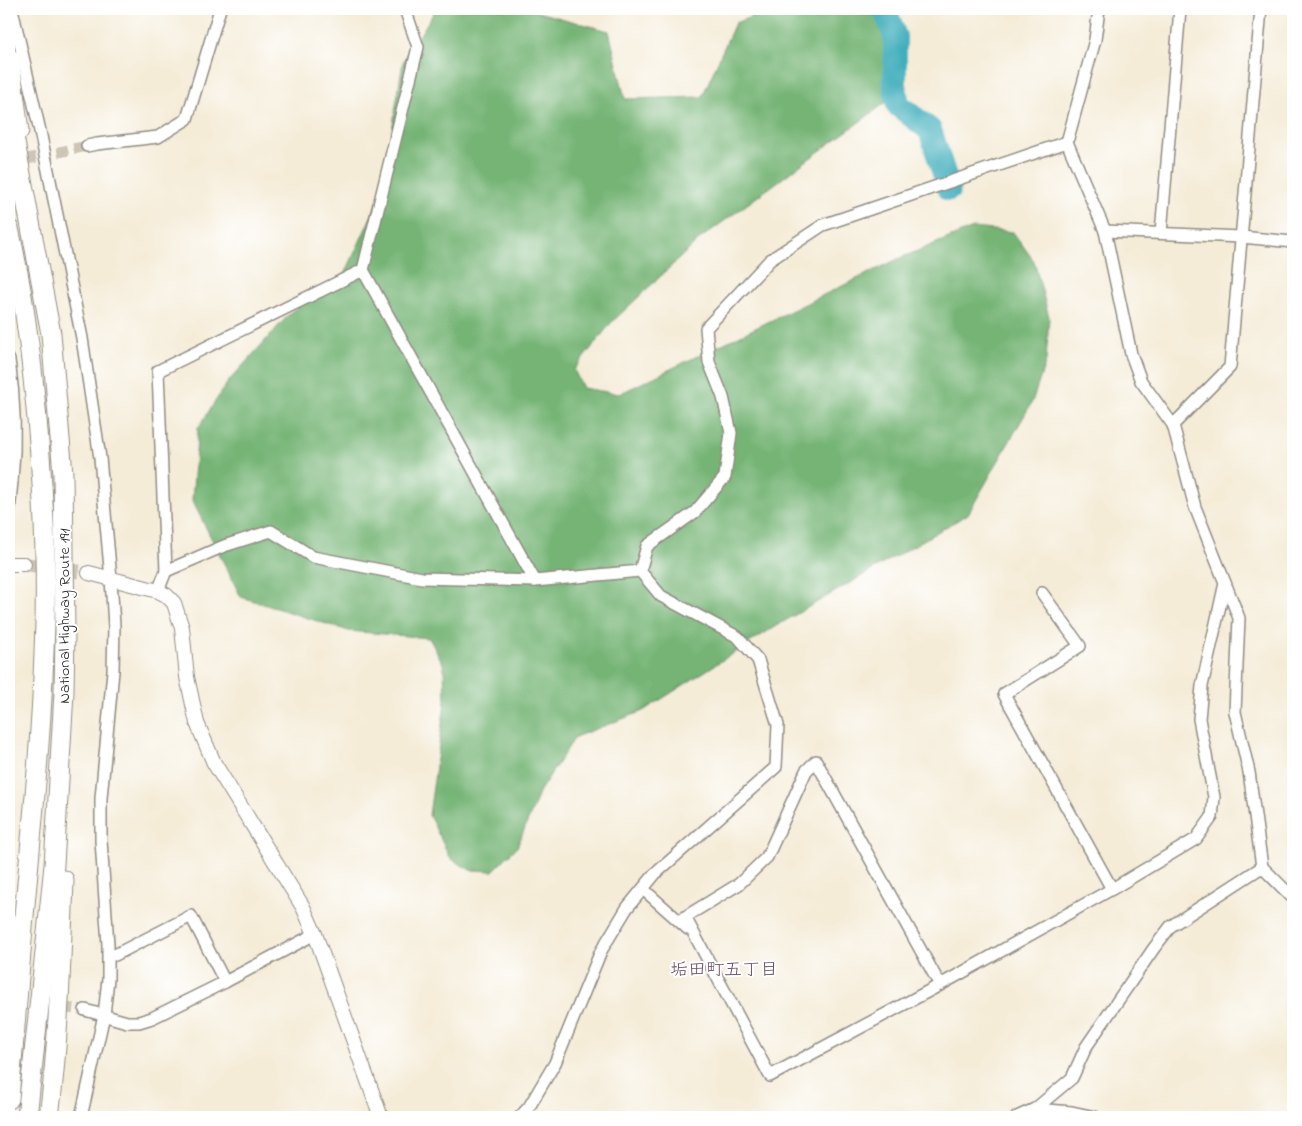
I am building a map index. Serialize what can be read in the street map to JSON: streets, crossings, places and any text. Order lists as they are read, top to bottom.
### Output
{
  "streets": {
    "highway": ["National Highway Route 191"]
  },
  "districts": ["垢田町五丁目"]
}
